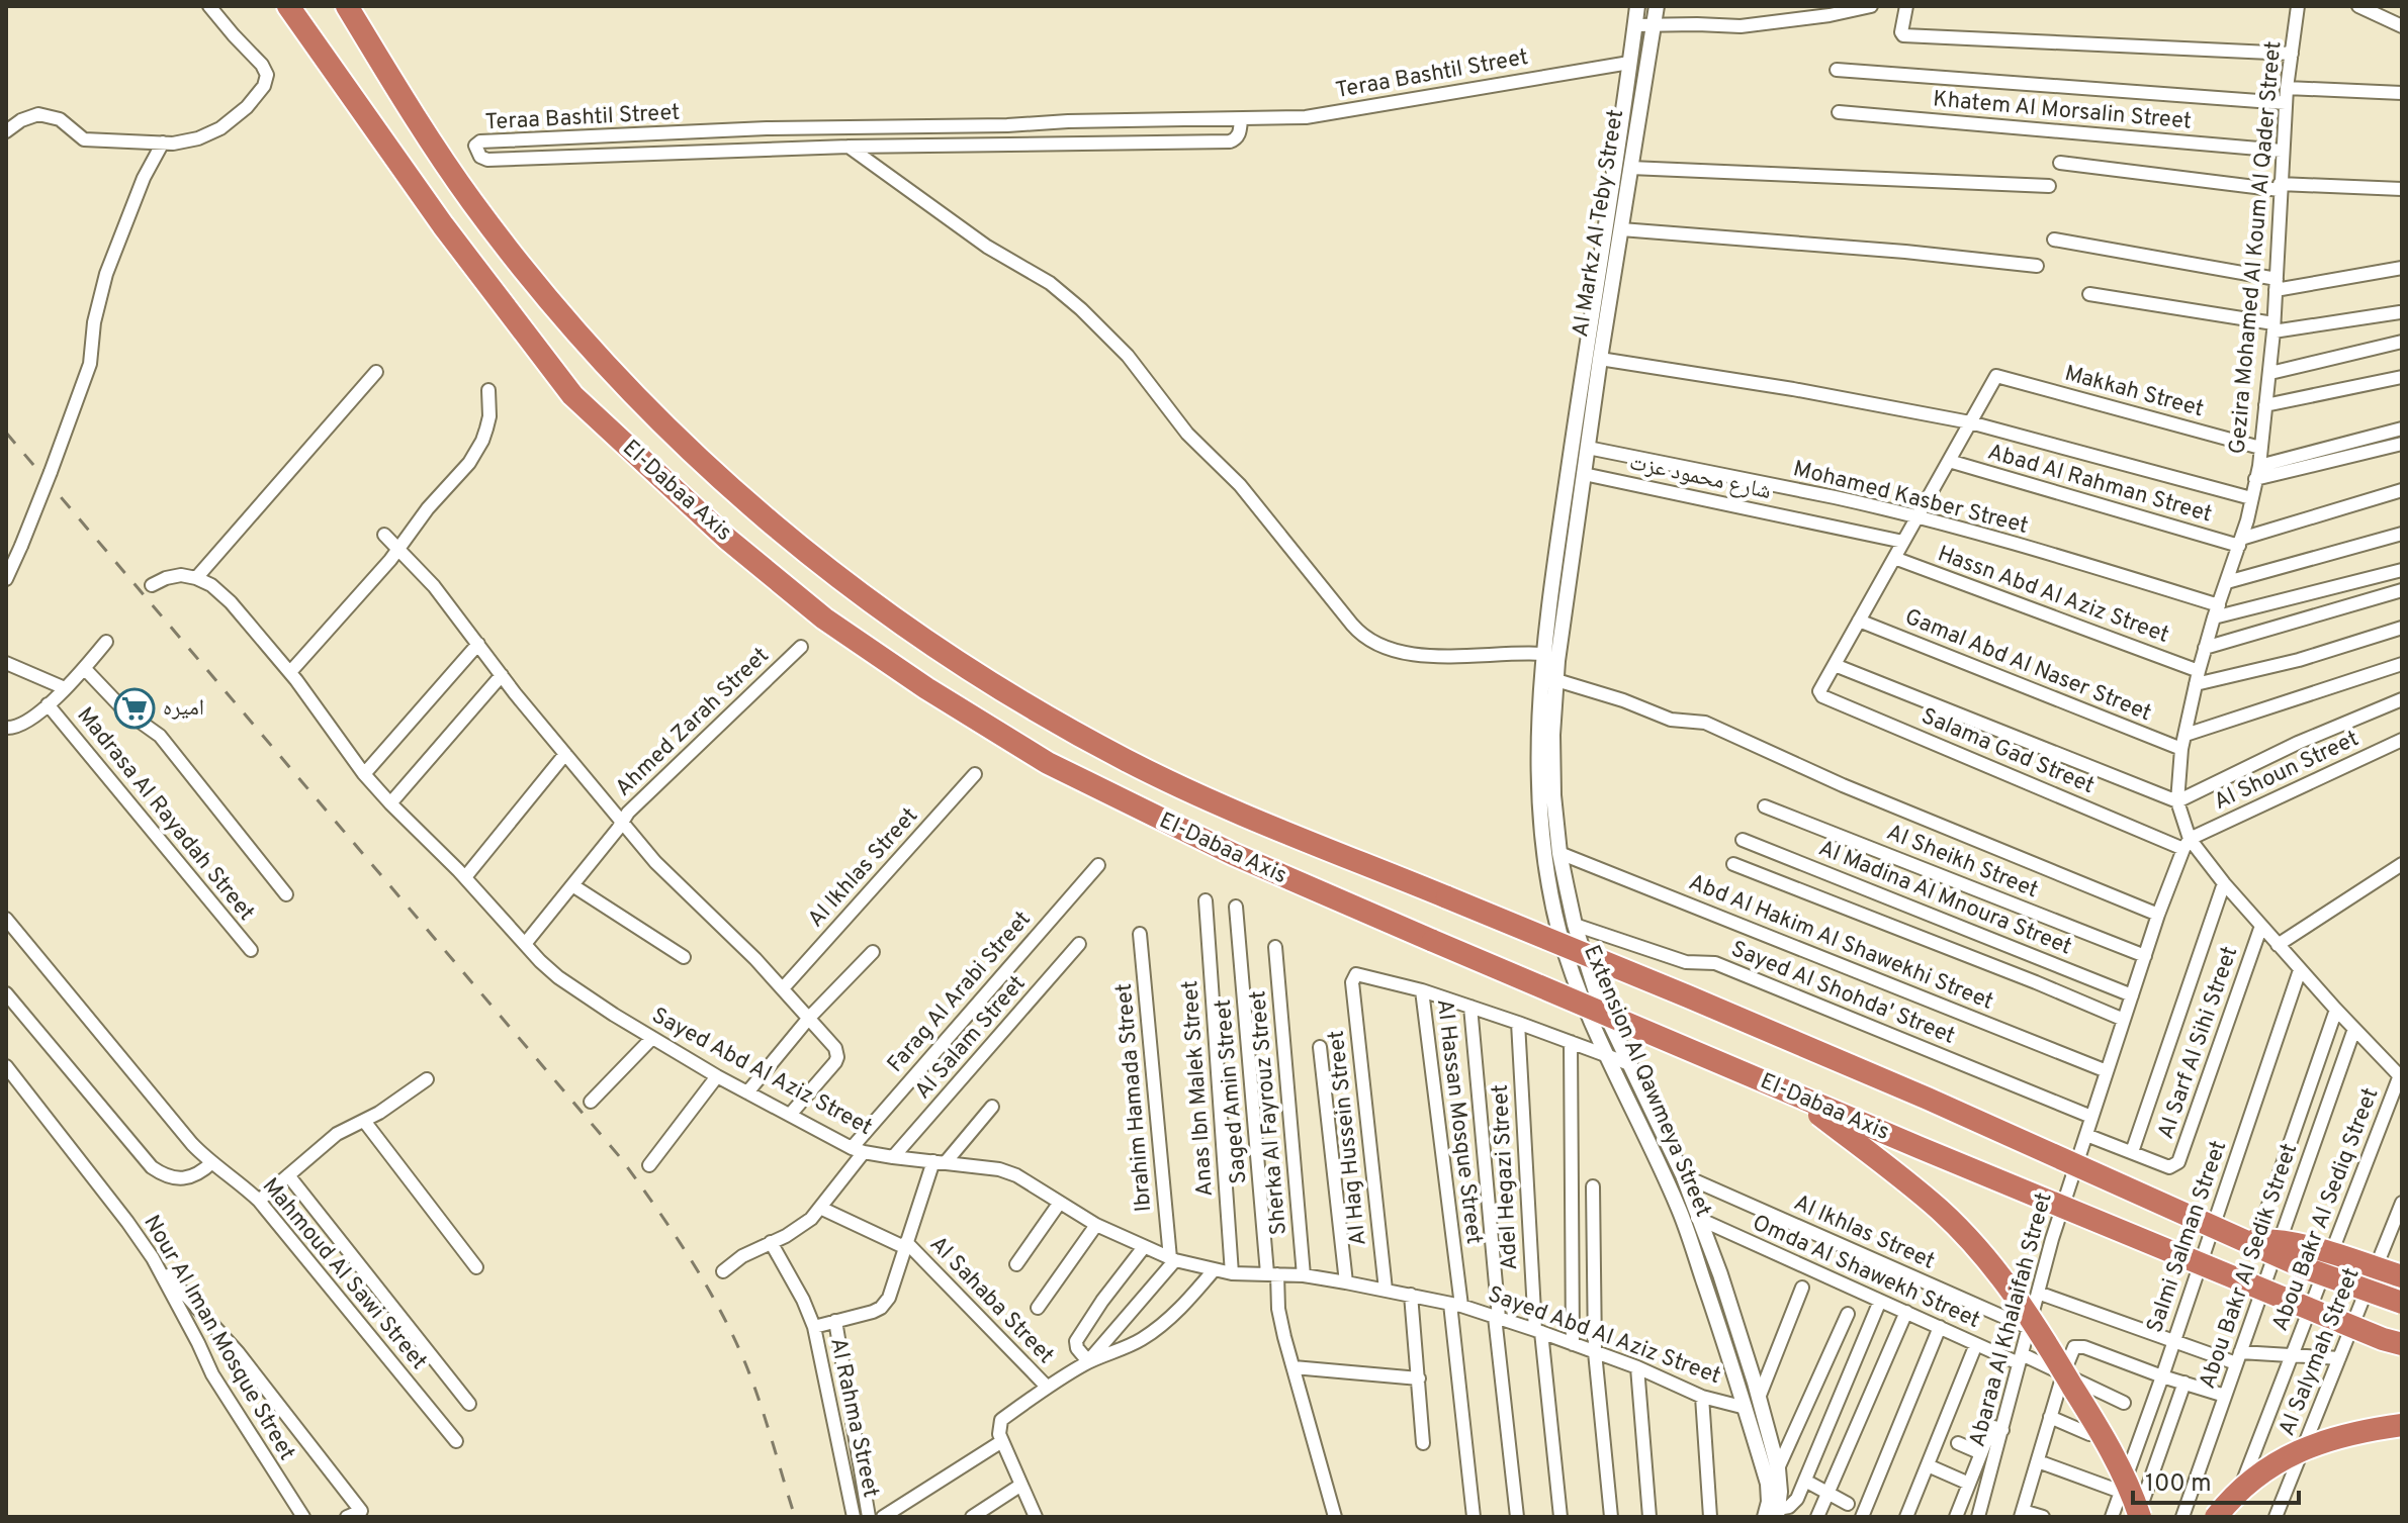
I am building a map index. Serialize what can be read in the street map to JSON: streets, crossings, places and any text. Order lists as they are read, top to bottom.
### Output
{
  "streets": {
    "highway": ["El-Dabaa Axis"],
    "street": [
      "Teraa Bashtil Street",
      "Khatem Al Morsalin Street",
      "Al Markz Al Teby Street",
      "Gezira Mohamed Al Koum Al Qader Street",
      "Makkah Street",
      "شارع محمود عزت",
      "Abad Al Rahman Street",
      "Mohamed Kasber Street",
      "Hassn Abd Al Aziz Street",
      "Gamal Abd Al Naser Street",
      "Ahmed Zarah Street",
      "Salama Gad Street",
      "Al Shoun Street",
      "Madrasa Al Rayadah Street",
      "Al Sheikh Street",
      "Al Ikhlas Street",
      "Al Madina Al Mnoura Street",
      "Abd Al Hakim Al Shawekhi Street",
      "Farag Al Arabi Street",
      "Sayed Al Shohda' Street",
      "Al Salam Street",
      "Al Sarf Al Sihi Street",
      "Sayed Abd Al Aziz Street",
      "Extension Al Qawmeya Street",
      "Anas Ibn Malek Street",
      "Saged Amin Street",
      "Ibrahim Hamada Street",
      "Sherka Al Fayrouz Street",
      "Al Hassan Mosque Street",
      "Al Hag Hussein Street",
      "Adel Hegazi Street",
      "Abou Bakr Al Sediq Street",
      "Salmi Salman Street",
      "Abou Bakr Al Sedik Street",
      "Omda Al Shawekh Street",
      "Mahmoud Al Sawi Street",
      "Al Sahaba Street",
      "Abaraa Al Khalaifah Street",
      "Nour Al Iman Mosque Street",
      "Al Salymah Street",
      "Al Rahma Street"
    ]
  },
  "crossings": [
    ["Teraa Bashtil Street", "Al Markz Al Teby Street"],
    ["Khatem Al Morsalin Street", "Gezira Mohamed Al Koum Al Qader Street"],
    ["Al Markz Al Teby Street", "Mohamed Kasber Street"],
    ["Al Markz Al Teby Street", "Extension Al Qawmeya Street"],
    ["Gezira Mohamed Al Koum Al Qader Street", "Makkah Street"],
    ["Gezira Mohamed Al Koum Al Qader Street", "Abad Al Rahman Street"],
    ["Gezira Mohamed Al Koum Al Qader Street", "Mohamed Kasber Street"],
    ["Gezira Mohamed Al Koum Al Qader Street", "Hassn Abd Al Aziz Street"],
    ["Gezira Mohamed Al Koum Al Qader Street", "Gamal Abd Al Naser Street"],
    ["Gezira Mohamed Al Koum Al Qader Street", "Salama Gad Street"],
    ["Gezira Mohamed Al Koum Al Qader Street", "Al Shoun Street"],
    ["Gezira Mohamed Al Koum Al Qader Street", "Al Sarf Al Sihi Street"],
    ["Gezira Mohamed Al Koum Al Qader Street", "Abou Bakr Al Sediq Street"],
    ["Gezira Mohamed Al Koum Al Qader Street", "Salmi Salman Street"],
    ["Gezira Mohamed Al Koum Al Qader Street", "Abou Bakr Al Sedik Street"],
    ["Gezira Mohamed Al Koum Al Qader Street", "Abaraa Al Khalaifah Street"],
    ["شارع محمود عزت", "Extension Al Qawmeya Street"],
    ["Mohamed Kasber Street", "Extension Al Qawmeya Street"],
    ["Ahmed Zarah Street", "Sayed Abd Al Aziz Street"],
    ["Salama Gad Street", "Al Shoun Street"],
    ["Salama Gad Street", "Abaraa Al Khalaifah Street"],
    ["Al Shoun Street", "Abaraa Al Khalaifah Street"],
    ["Al Sheikh Street", "Abaraa Al Khalaifah Street"],
    ["Al Ikhlas Street", "Extension Al Qawmeya Street"],
    ["Al Ikhlas Street", "Abaraa Al Khalaifah Street"],
    ["Al Madina Al Mnoura Street", "Abaraa Al Khalaifah Street"],
    ["Abd Al Hakim Al Shawekhi Street", "Extension Al Qawmeya Street"],
    ["Abd Al Hakim Al Shawekhi Street", "Abaraa Al Khalaifah Street"],
    ["Farag Al Arabi Street", "Sayed Abd Al Aziz Street"],
    ["Farag Al Arabi Street", "Al Rahma Street"],
    ["Sayed Al Shohda' Street", "Extension Al Qawmeya Street"],
    ["Sayed Al Shohda' Street", "Abaraa Al Khalaifah Street"],
    ["Al Salam Street", "Sayed Abd Al Aziz Street"],
    ["Sayed Abd Al Aziz Street", "Extension Al Qawmeya Street"],
    ["Sayed Abd Al Aziz Street", "Anas Ibn Malek Street"],
    ["Sayed Abd Al Aziz Street", "Saged Amin Street"],
    ["Sayed Abd Al Aziz Street", "Ibrahim Hamada Street"],
    ["Sayed Abd Al Aziz Street", "Sherka Al Fayrouz Street"],
    ["Sayed Abd Al Aziz Street", "Al Hassan Mosque Street"],
    ["Sayed Abd Al Aziz Street", "Al Hag Hussein Street"],
    ["Sayed Abd Al Aziz Street", "Adel Hegazi Street"],
    ["Extension Al Qawmeya Street", "Omda Al Shawekh Street"],
    ["Al Hassan Mosque Street", "Al Hag Hussein Street"],
    ["Abou Bakr Al Sediq Street", "Abou Bakr Al Sedik Street"],
    ["Omda Al Shawekh Street", "Abaraa Al Khalaifah Street"]
  ],
  "places": {
    "supermarket": ["اميره"]
  },
  "scale_bar": "100 m"
}
